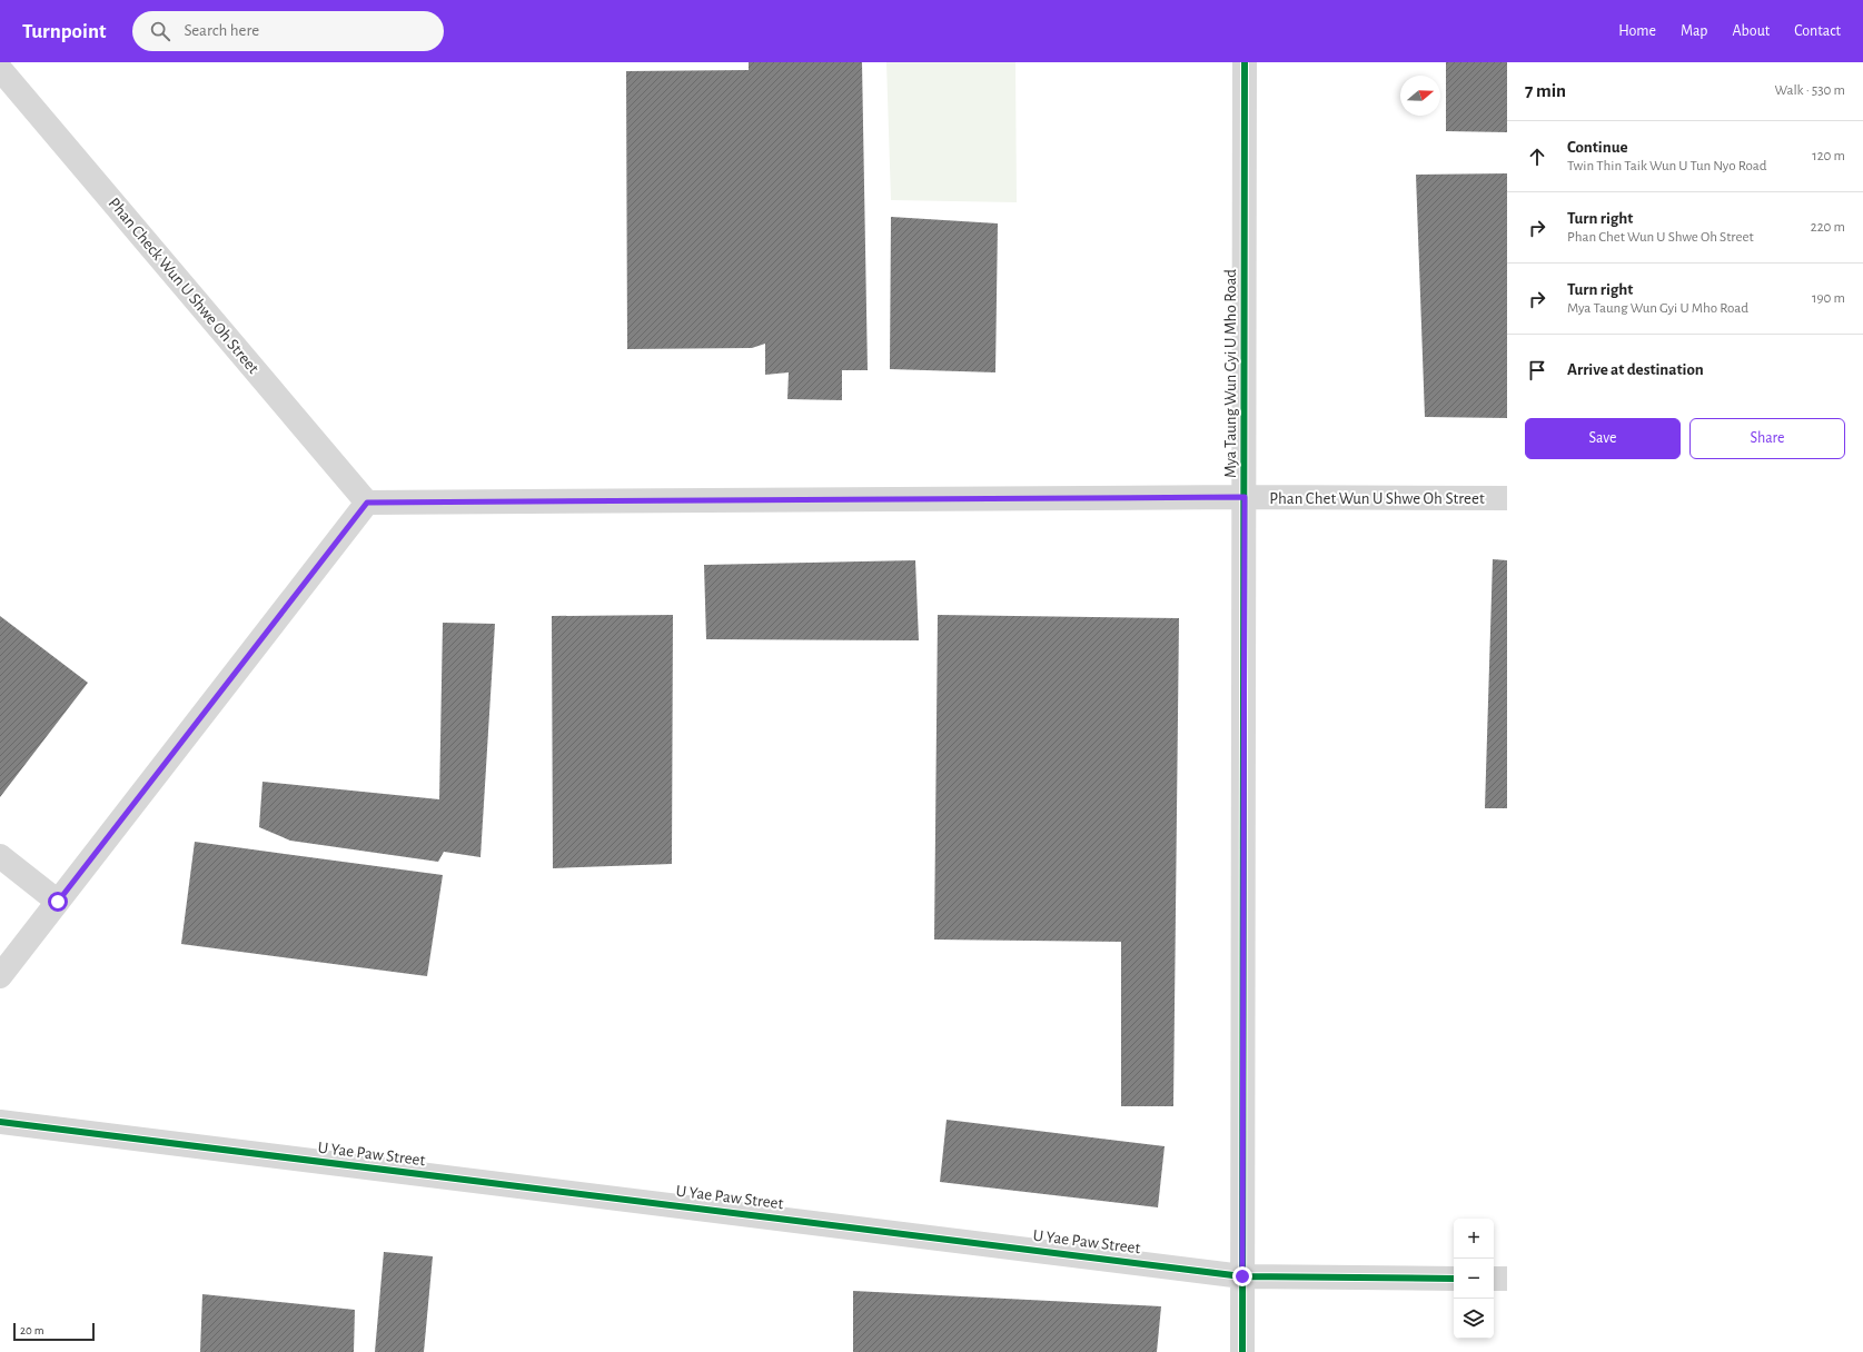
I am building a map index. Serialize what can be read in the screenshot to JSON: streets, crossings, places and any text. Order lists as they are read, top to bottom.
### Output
{
  "streets": {
    "street": [
      "Phan Check Wun U Shwe Oh Street",
      "Mya Taung Wun Gyi U Mho Road",
      "Phan Chet Wun U Shwe Oh Street",
      "U Yae Paw Street"
    ]
  },
  "crossings": [
    ["Phan Check Wun U Shwe Oh Street", "Phan Chet Wun U Shwe Oh Street"],
    ["Mya Taung Wun Gyi U Mho Road", "Phan Chet Wun U Shwe Oh Street"],
    ["Mya Taung Wun Gyi U Mho Road", "U Yae Paw Street"]
  ],
  "scale_bar": "20 m",
  "north": "right",
  "page": {
    "header": "Turnpoint",
    "search": "Search here",
    "nav": [
      "Home",
      "Map",
      "About",
      "Contact"
    ],
    "heading": ["7 min", "Walk · 530 m"],
    "list": [
      ["Continue", "Twin Thin Taik Wun U Tun Nyo Road", "120 m"],
      ["Turn right", "Phan Chet Wun U Shwe Oh Street", "220 m"],
      ["Turn right", "Mya Taung Wun Gyi U Mho Road", "190 m"],
      "Arrive at destination"
    ],
    "buttons": ["Save", "Share"],
    "map_buttons": ["+", "−"],
    "scale": "20 m"
  }
}
